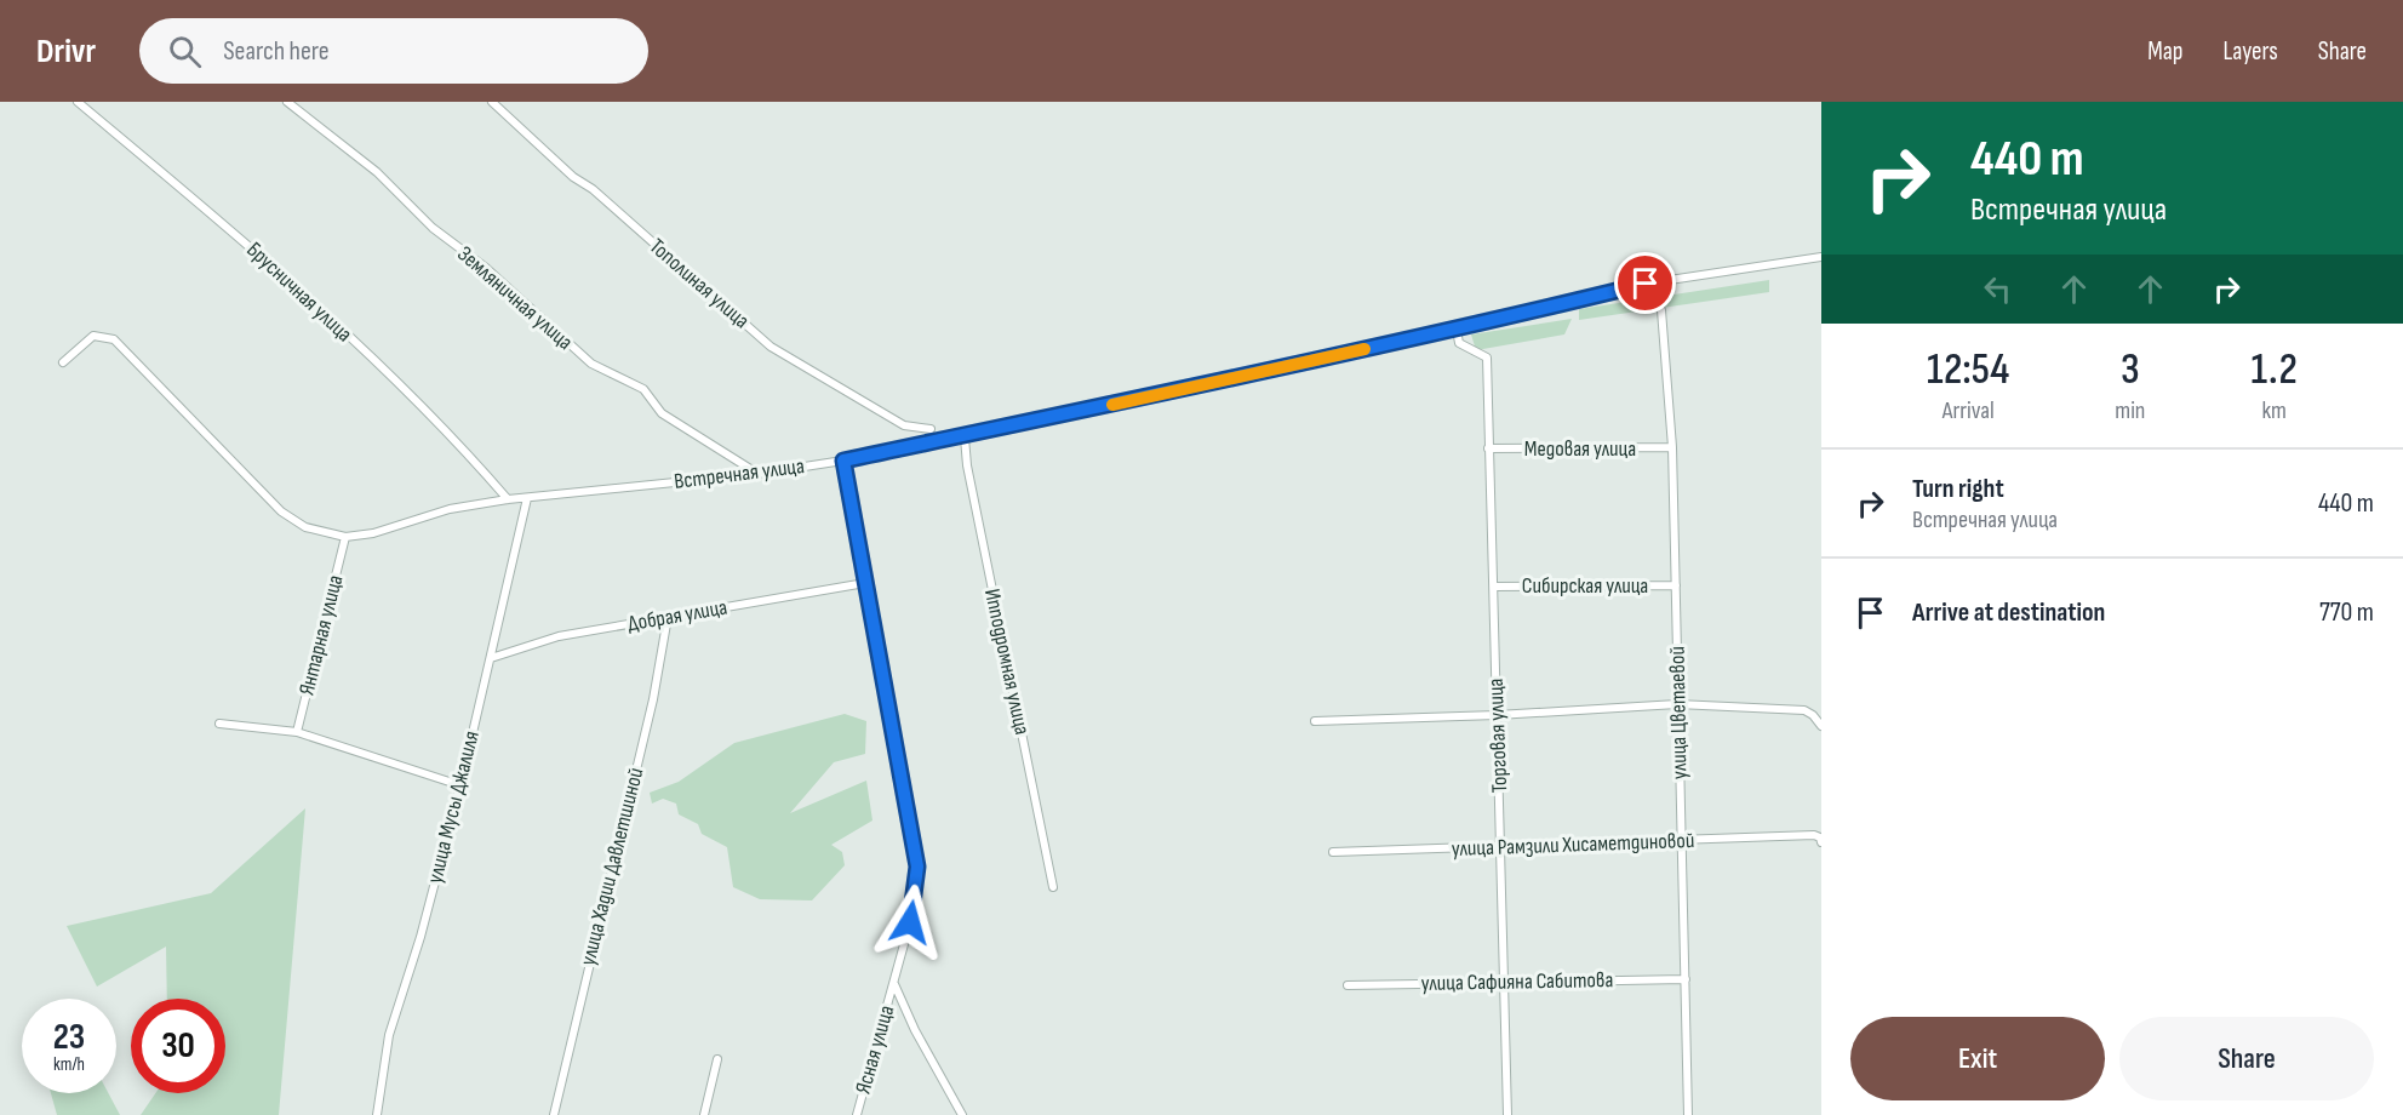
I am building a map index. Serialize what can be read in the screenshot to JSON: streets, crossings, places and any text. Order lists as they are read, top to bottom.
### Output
{
  "streets": {
    "street": [
      "Тополиная улица",
      "Брусничная улица",
      "Земляничная улица",
      "Медовая улица",
      "Встречная улица",
      "Сибирская улица",
      "Добрая улица",
      "Янтарная улица",
      "Ипподромная улица",
      "улица Цветаевой",
      "Торговая улица",
      "улица Мусы Джалиля",
      "улица Рамзили Хисаметдиновой",
      "улица Хадии Давлетшиной",
      "улица Сафияна Сабитова",
      "Ясная улица"
    ]
  },
  "crossings": [
    ["Брусничная улица", "Встречная улица"],
    ["Земляничная улица", "Встречная улица"],
    ["Медовая улица", "улица Цветаевой"],
    ["Медовая улица", "Торговая улица"],
    ["Встречная улица", "Янтарная улица"],
    ["Встречная улица", "Ипподромная улица"],
    ["Встречная улица", "улица Цветаевой"],
    ["Встречная улица", "Торговая улица"],
    ["Встречная улица", "улица Мусы Джалиля"],
    ["Встречная улица", "Ясная улица"],
    ["Сибирская улица", "улица Цветаевой"],
    ["Сибирская улица", "Торговая улица"],
    ["Добрая улица", "улица Мусы Джалиля"],
    ["Добрая улица", "улица Хадии Давлетшиной"],
    ["Добрая улица", "Ясная улица"],
    ["улица Цветаевой", "улица Рамзили Хисаметдиновой"],
    ["улица Цветаевой", "улица Сафияна Сабитова"],
    ["Торговая улица", "улица Рамзили Хисаметдиновой"],
    ["Торговая улица", "улица Сафияна Сабитова"]
  ],
  "page": {
    "header": "Drivr",
    "search": "Search here",
    "nav": ["Map", "Layers", "Share"],
    "turn": ["440 m", "Встречная улица"],
    "eta": [
      "12:54",
      "Arrival",
      "3",
      "min",
      "1.2",
      "km"
    ],
    "list": [
      {
        "name": "Turn right",
        "note": "Встречная улица",
        "value": "440 m"
      },
      {
        "name": "Arrive at destination",
        "value": "770 m"
      }
    ],
    "speed": "23 km/h",
    "limit": "30",
    "buttons": ["Exit", "Share"]
  }
}
